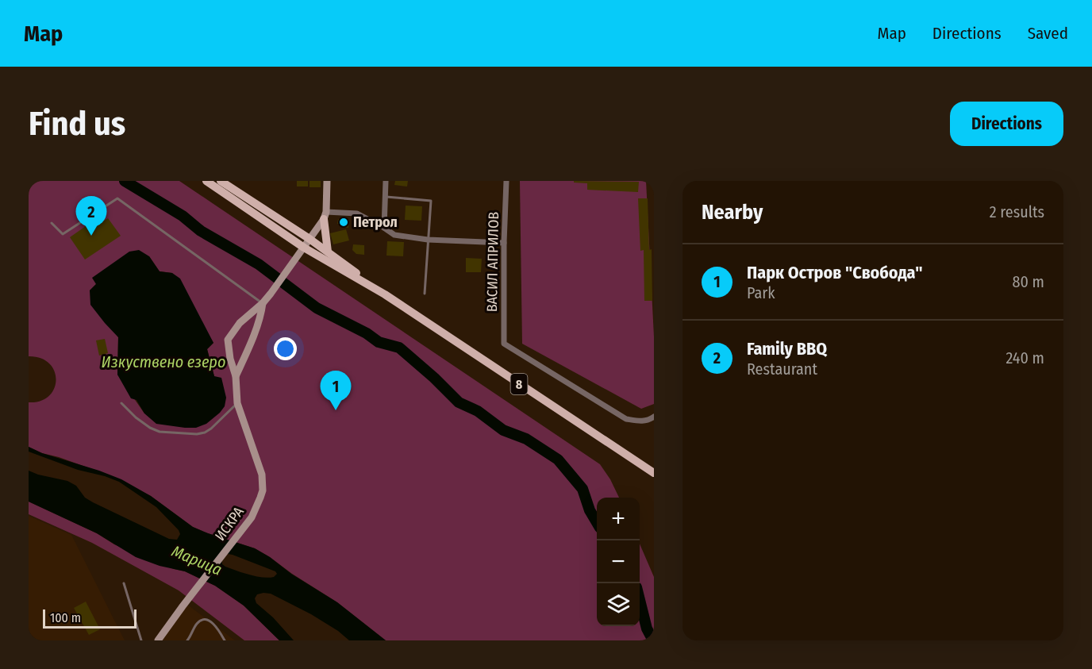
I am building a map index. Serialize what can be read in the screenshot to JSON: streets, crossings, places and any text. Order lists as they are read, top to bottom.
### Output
{
  "streets": {
    "main road": ["8"],
    "street": ["ВАСИЛ АПРИЛОВ", "ИСКРА"]
  },
  "water": ["Изкуствено езеро", "Марица"],
  "places": ["Петрол"],
  "scale_bar": "100 m",
  "page": {
    "header": "Map",
    "nav": ["Map", "Directions", "Saved"],
    "buttons": "Directions",
    "title": "Find us",
    "heading": ["Nearby", "2 results"],
    "pins": ["2", "1"],
    "list": [
      {
        "mark": "1",
        "name": "Парк Остров \"Свобода\"",
        "note": "Park",
        "value": "80 m"
      },
      {
        "mark": "2",
        "name": "Family BBQ",
        "note": "Restaurant",
        "value": "240 m"
      }
    ],
    "map_buttons": ["+", "−"],
    "scale": "100 m"
  }
}
